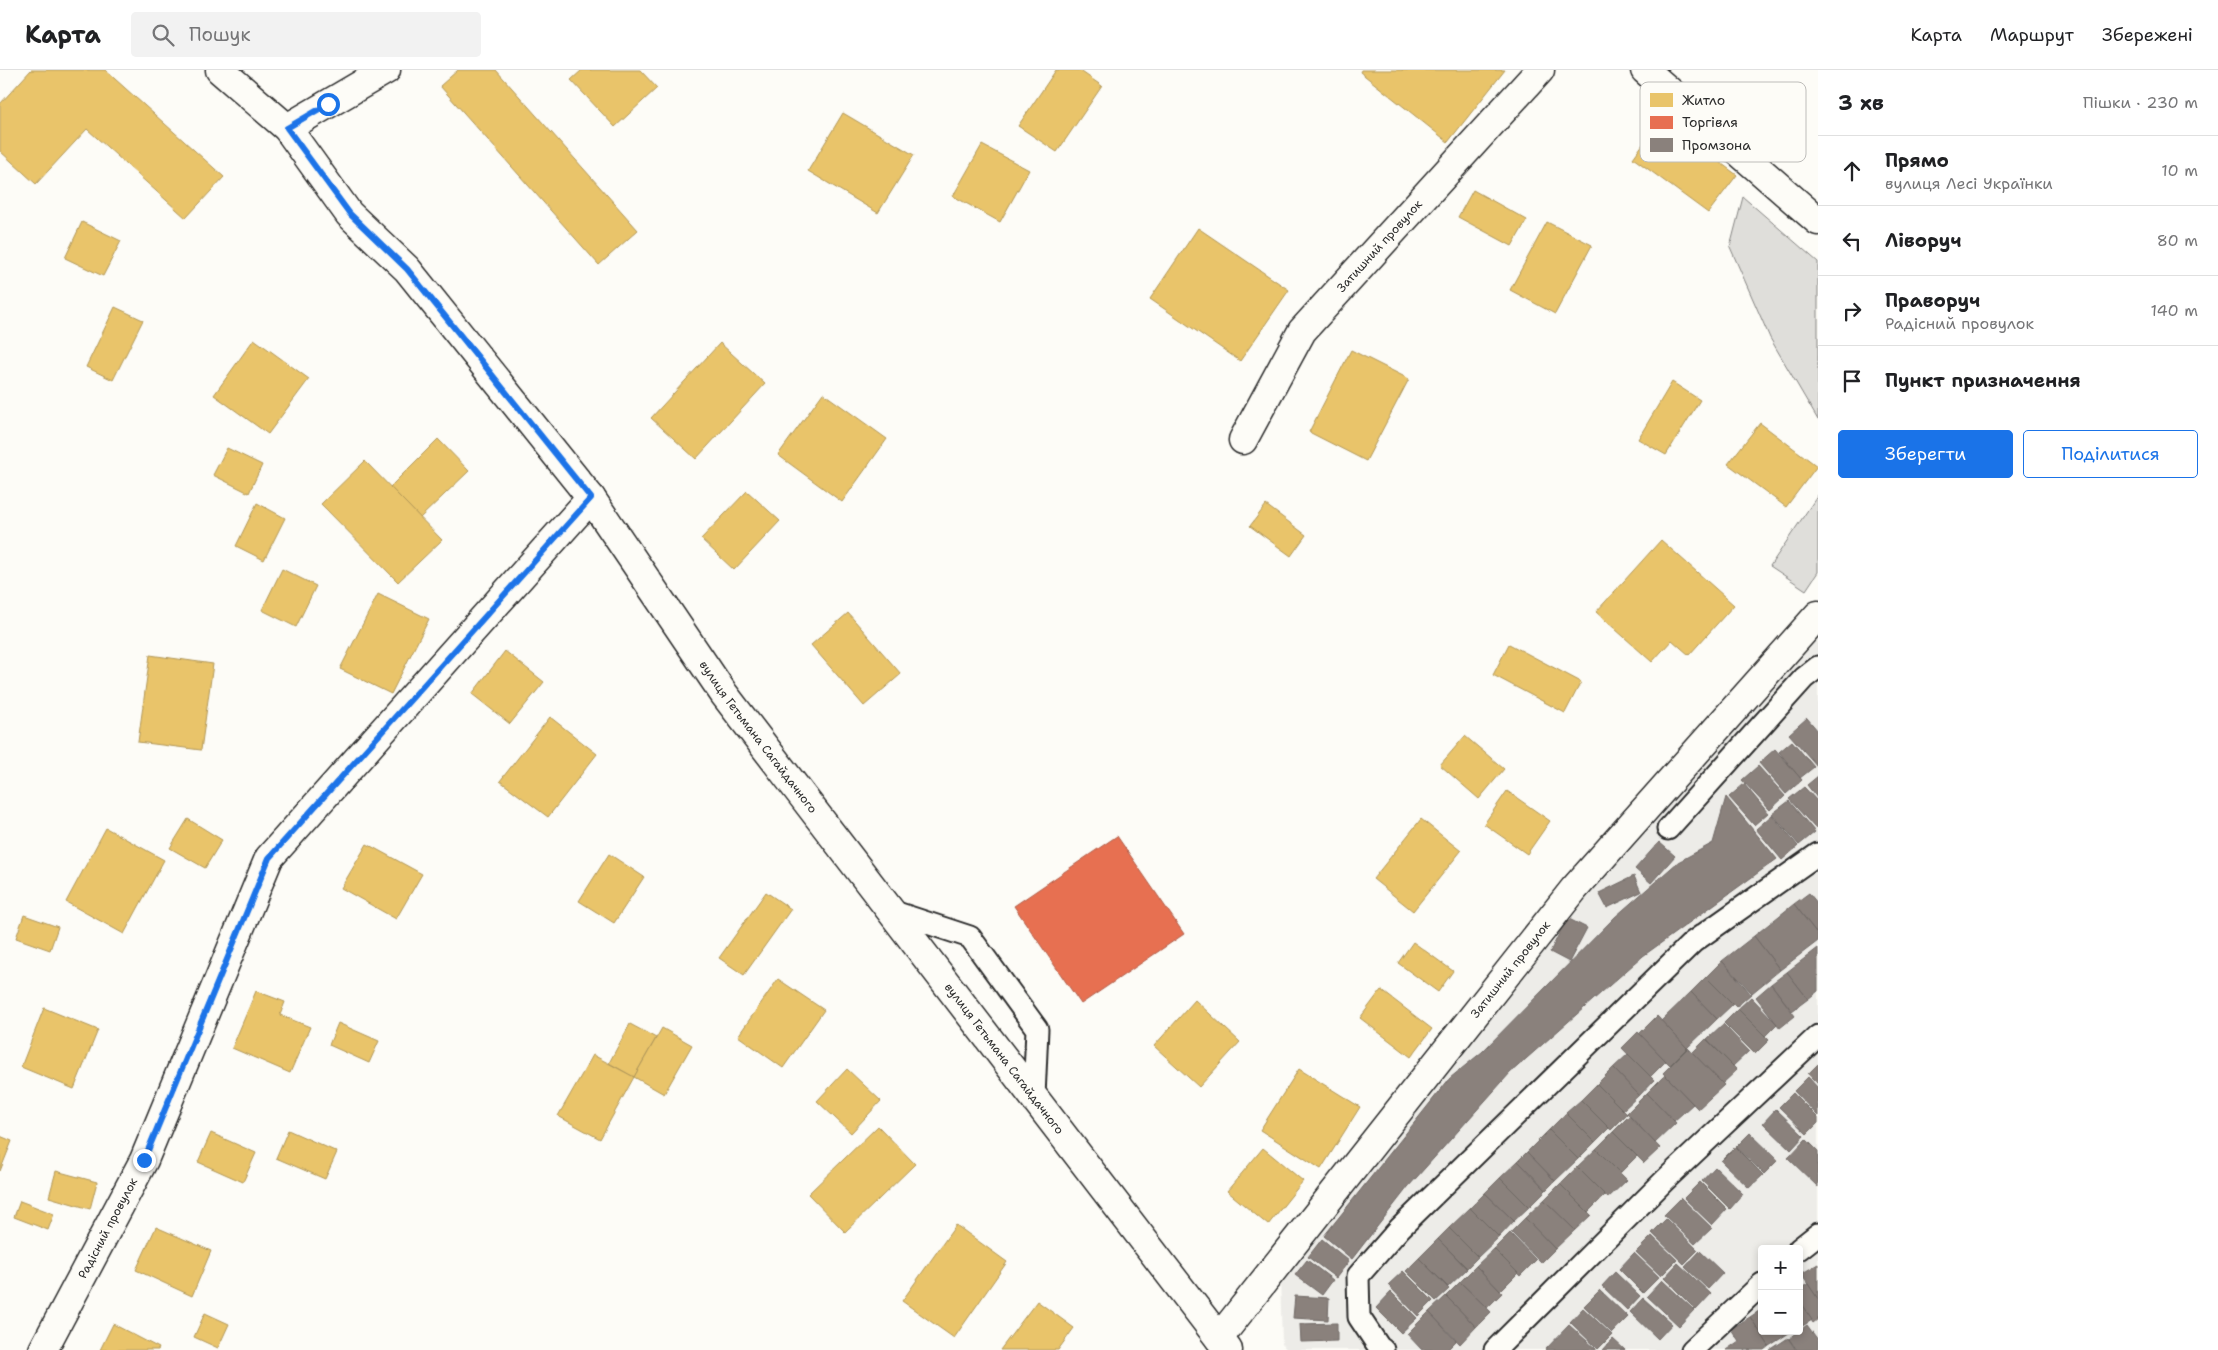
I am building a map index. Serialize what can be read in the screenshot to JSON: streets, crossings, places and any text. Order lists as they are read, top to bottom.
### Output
{
  "streets": {
    "street": ["Затишний провулок", "вулиця Гетьмана Сагайдачного", "Радісний провулок"]
  },
  "crossings": [
    ["Затишний провулок", "вулиця Гетьмана Сагайдачного"],
    ["вулиця Гетьмана Сагайдачного", "Радісний провулок"]
  ],
  "legend": ["Житло", "Торгівля", "Промзона"],
  "page": {
    "header": "Карта",
    "search": "Пошук",
    "nav": ["Карта", "Маршрут", "Збережені"],
    "heading": ["3 хв", "Пішки · 230 m"],
    "list": [
      ["Прямо", "вулиця Лесі Українки", "10 m"],
      ["Ліворуч", "80 m"],
      ["Праворуч", "Радісний провулок", "140 m"],
      "Пункт призначення"
    ],
    "buttons": ["Зберегти", "Поділитися"],
    "map_buttons": ["+", "−"]
  }
}
